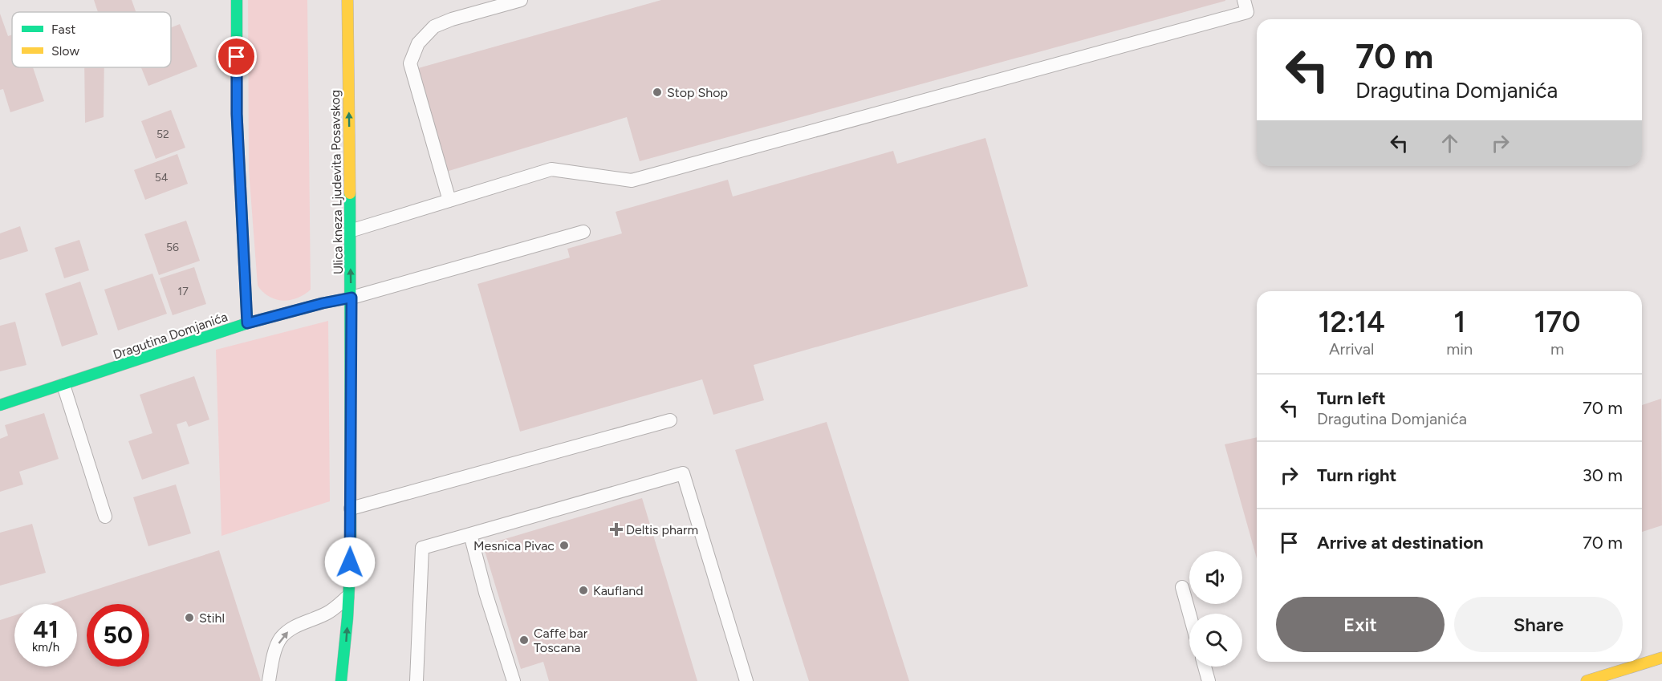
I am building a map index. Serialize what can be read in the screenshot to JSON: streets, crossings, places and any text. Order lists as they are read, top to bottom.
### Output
{
  "streets": {
    "street": ["Ulica kneza Ljudevita Posavskog", "Dragutina Domjanića"]
  },
  "crossings": [
    ["Ulica kneza Ljudevita Posavskog", "Dragutina Domjanića"]
  ],
  "one_way": ["Ulica kneza Ljudevita Posavskog"],
  "places": {
    "other": [
      "Stop Shop",
      "Mesnica Pivac",
      "Kaufland",
      "Stihl",
      "Caffe bar Toscana"
    ],
    "health": ["Deltis pharm"]
  },
  "house_numbers": [
    "52",
    "54",
    "56",
    "17"
  ],
  "legend": ["Fast", "Slow"],
  "page": {
    "turn": ["70 m", "Dragutina Domjanića"],
    "eta": [
      "12:14",
      "Arrival",
      "1",
      "min",
      "170",
      "m"
    ],
    "list": [
      {
        "name": "Turn left",
        "note": "Dragutina Domjanića",
        "value": "70 m"
      },
      {
        "name": "Turn right",
        "value": "30 m"
      },
      {
        "name": "Arrive at destination",
        "value": "70 m"
      }
    ],
    "buttons": ["Exit", "Share"],
    "speed": "41 km/h",
    "limit": "50"
  }
}
